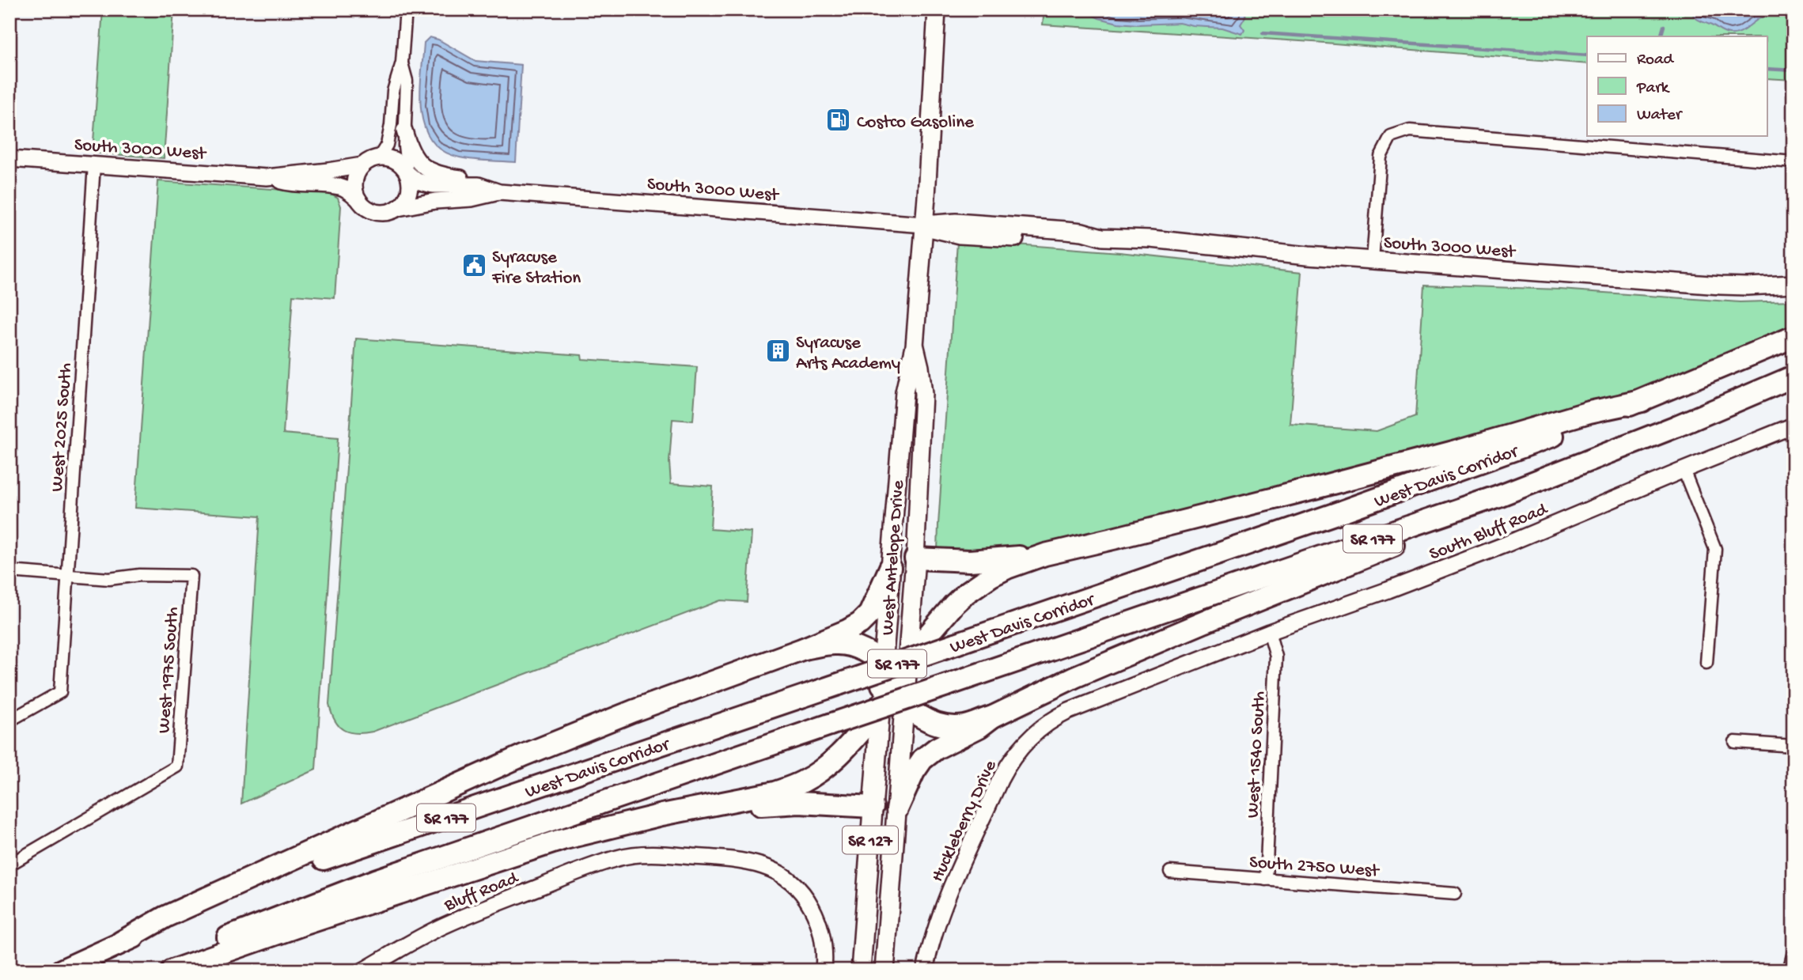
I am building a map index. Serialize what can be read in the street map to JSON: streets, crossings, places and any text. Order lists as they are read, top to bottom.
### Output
{
  "streets": {
    "highway": ["West Davis Corridor", "SR 177"],
    "main road": ["South 3000 West", "West Antelope Drive", "SR 127"],
    "street": [
      "West 2025 South",
      "South Bluff Road",
      "West 1975 South",
      "West 1540 South",
      "Huckleberry Drive",
      "South 2750 West",
      "Bluff Road"
    ]
  },
  "crossings": [
    ["South 3000 West", "West 2025 South"],
    ["South 3000 West", "West Antelope Drive"],
    ["West 2025 South", "West 1975 South"],
    ["South Bluff Road", "West 1540 South"],
    ["South Bluff Road", "Huckleberry Drive"],
    ["West 1540 South", "South 2750 West"]
  ],
  "places": {
    "fuel station": ["Costco Gasoline"],
    "public building": ["Syracuse Fire Station"],
    "building": ["Syracuse Arts Academy"]
  },
  "legend": ["Road", "Park", "Water"]
}
